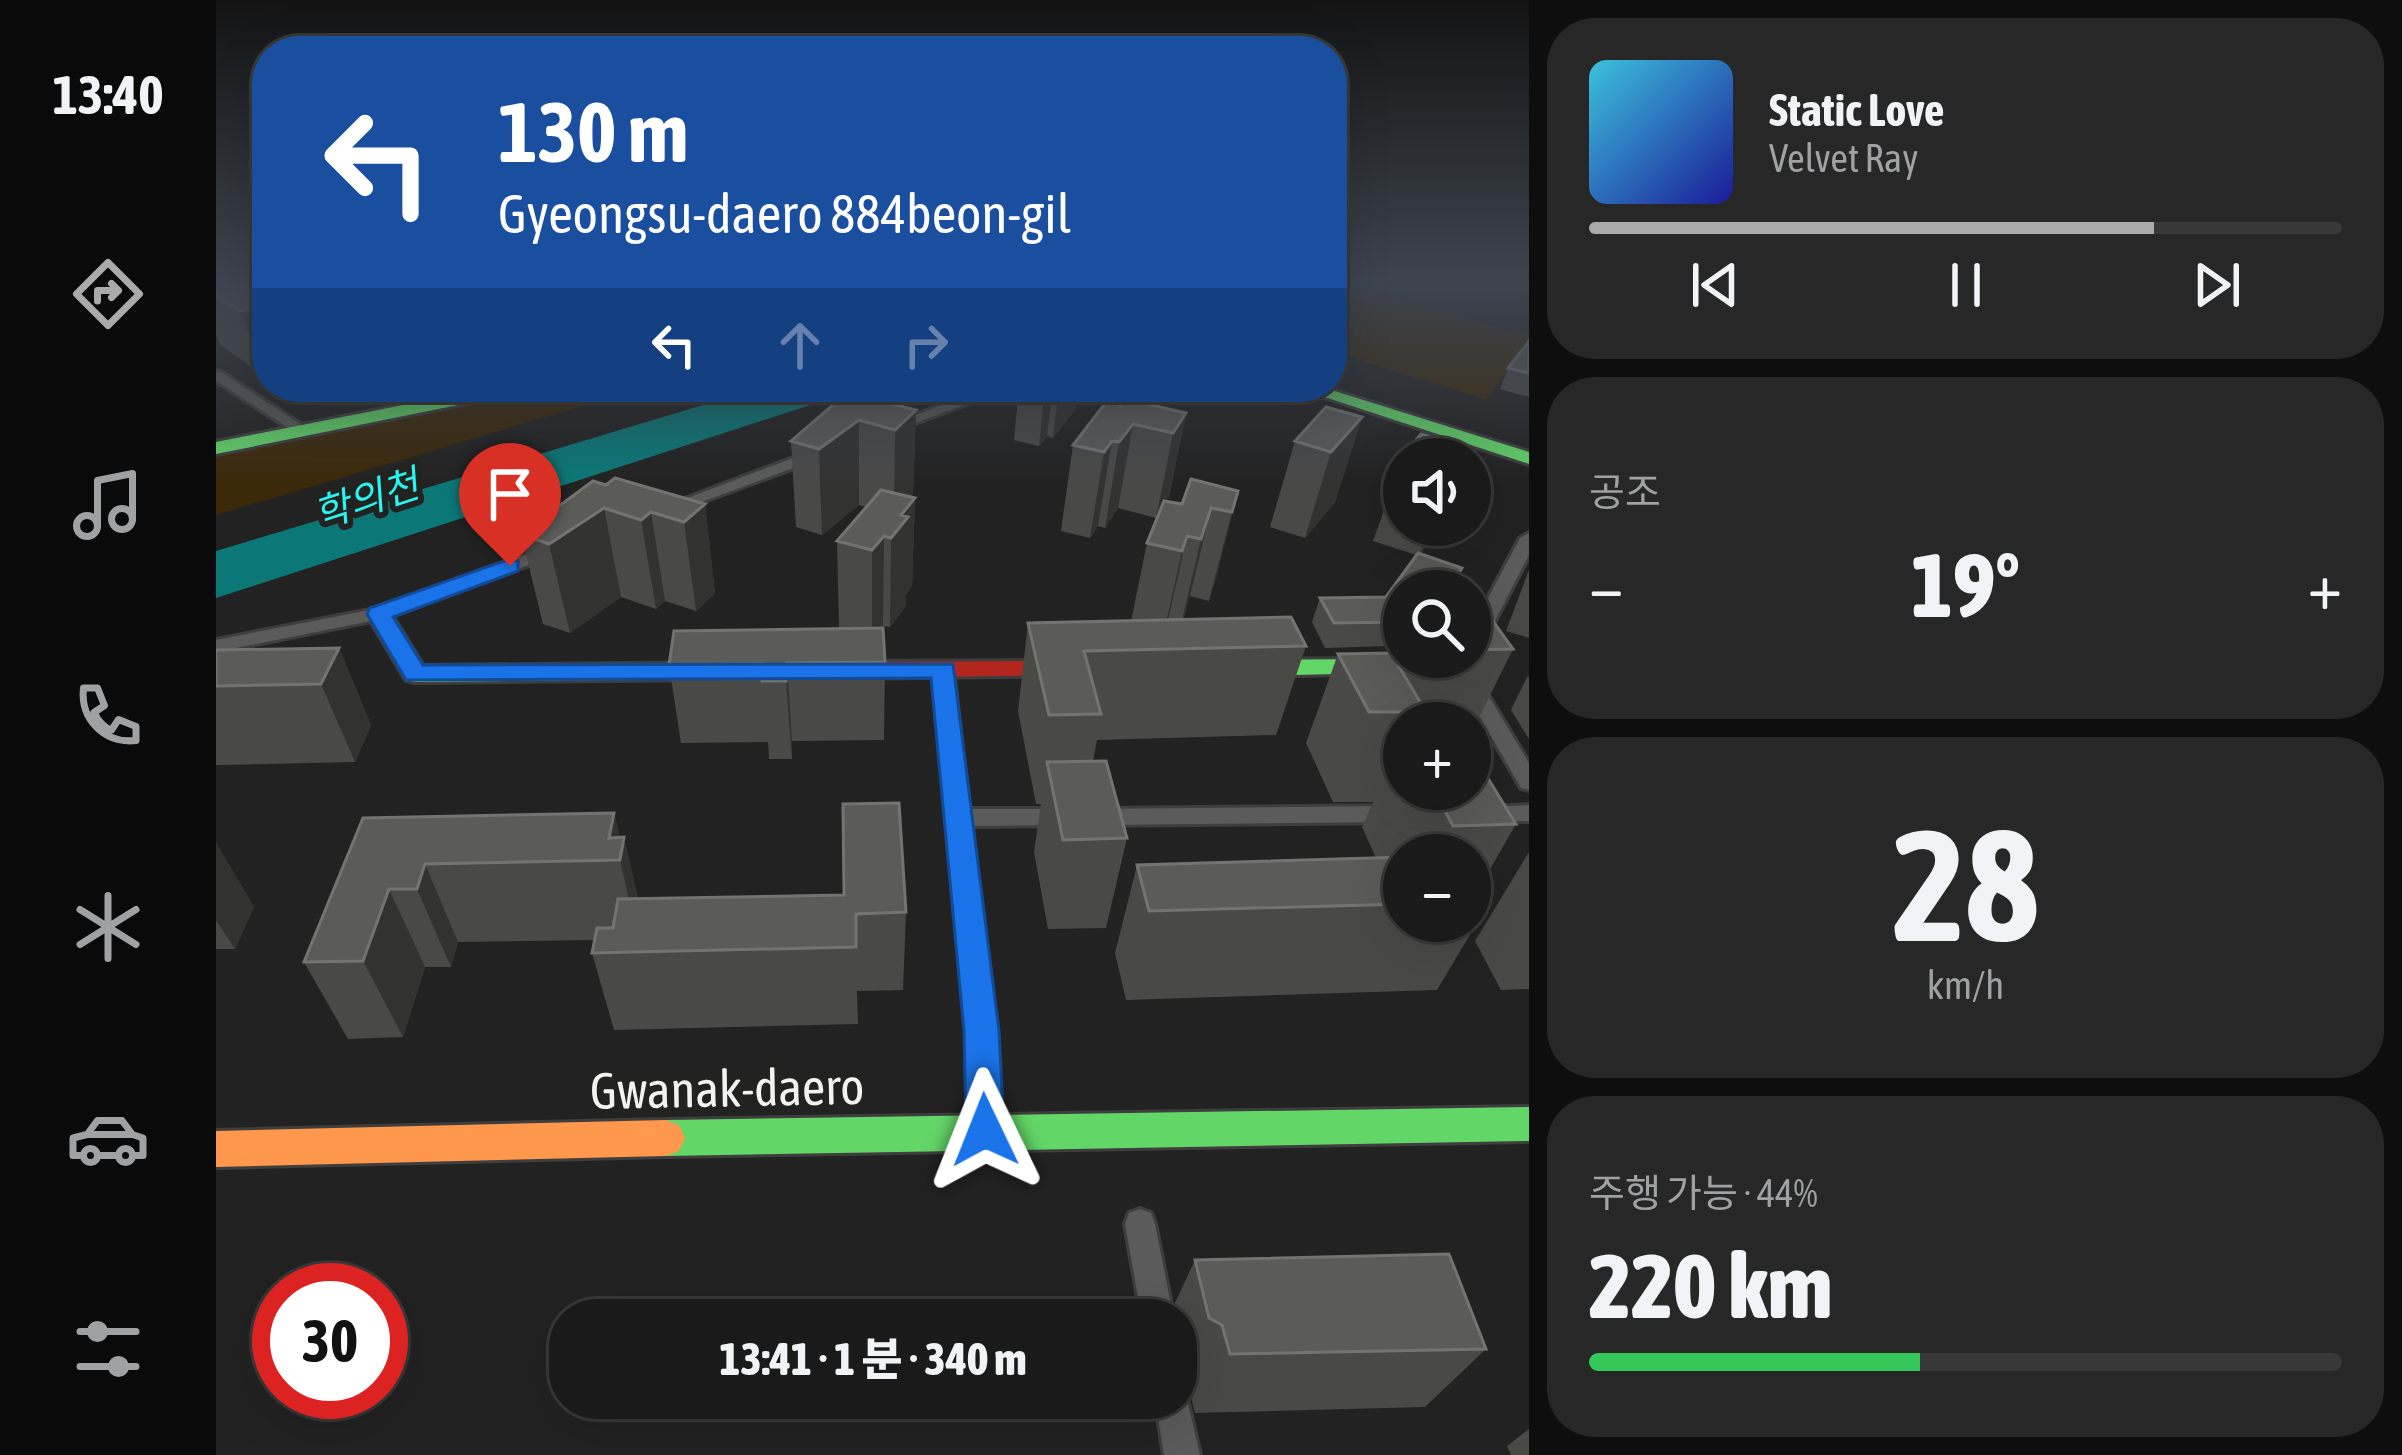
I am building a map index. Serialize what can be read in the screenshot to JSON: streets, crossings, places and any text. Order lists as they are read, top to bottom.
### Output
{
  "streets": {
    "main road": ["Gwanak-daero"]
  },
  "water": ["학의천"],
  "page": {
    "tabs": "13:40",
    "turn": ["130 m", "Gyeongsu-daero 884beon-gil"],
    "song": ["Static Love", "Velvet Ray"],
    "tile": [
      "공조",
      ["28", "km/h"],
      ["주행 가능 · 44%", "220 km"]
    ],
    "map_buttons": ["+", "−"],
    "heat": ["−", "19°", "+"],
    "limit": "30",
    "trip": "13:41 · 1 분 · 340 m"
  }
}
